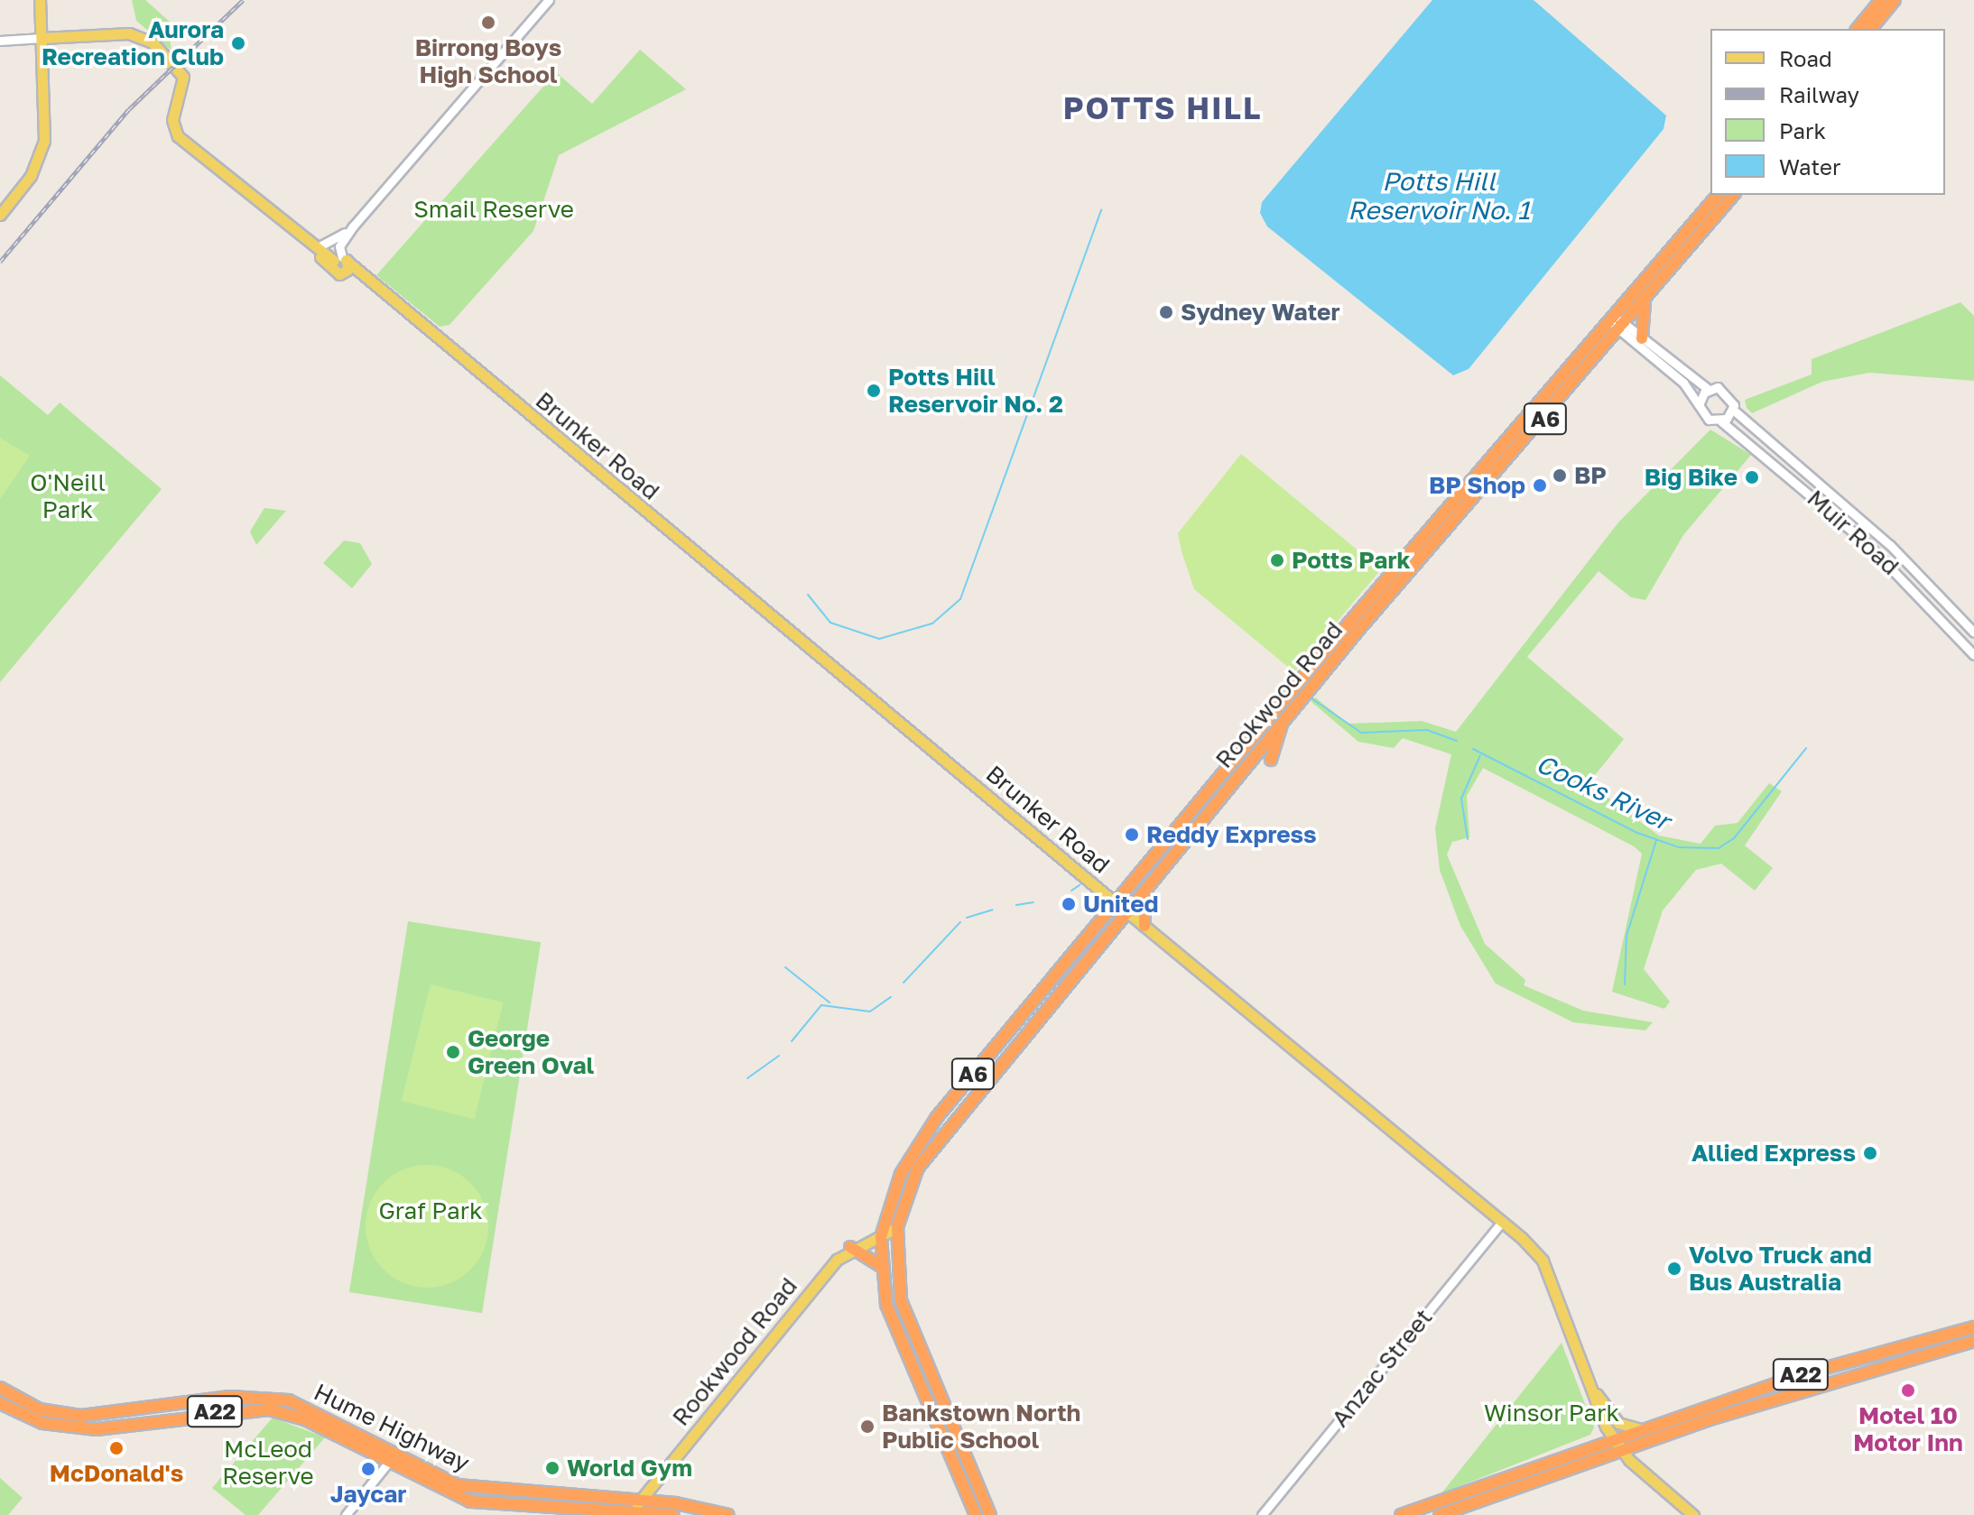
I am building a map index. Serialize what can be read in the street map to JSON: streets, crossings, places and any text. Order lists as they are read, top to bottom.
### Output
{
  "streets": {
    "highway": [
      "A6",
      "Brunker Road",
      "Rookwood Road",
      "A22",
      "Hume Highway"
    ],
    "street": ["Muir Road", "Anzac Street"]
  },
  "crossings": [
    ["A6", "Rookwood Road"],
    ["Brunker Road", "Rookwood Road"],
    ["Brunker Road", "Anzac Street"],
    ["Brunker Road", "A22"],
    ["Rookwood Road", "Hume Highway"]
  ],
  "districts": ["POTTS HILL"],
  "water": ["Potts Hill Reservoir No. 1", "Cooks River"],
  "parks": [
    "Smail Reserve",
    "O'Neill Park",
    "Graf Park",
    "Winsor Park",
    "McLeod Reserve"
  ],
  "places": [
    "Birrong Boys High School",
    "Aurora Recreation Club",
    "Sydney Water",
    "Potts Hill Reservoir No. 2",
    "BP",
    "Big Bike",
    "BP Shop",
    "Potts Park",
    "Reddy Express",
    "United",
    "George Green Oval",
    "Allied Express",
    "Volvo Truck and Bus Australia",
    "Motel 10 Motor Inn",
    "Bankstown North Public School",
    "McDonald's",
    "World Gym",
    "Jaycar"
  ],
  "legend": [
    "Road",
    "Railway",
    "Park",
    "Water"
  ]
}
